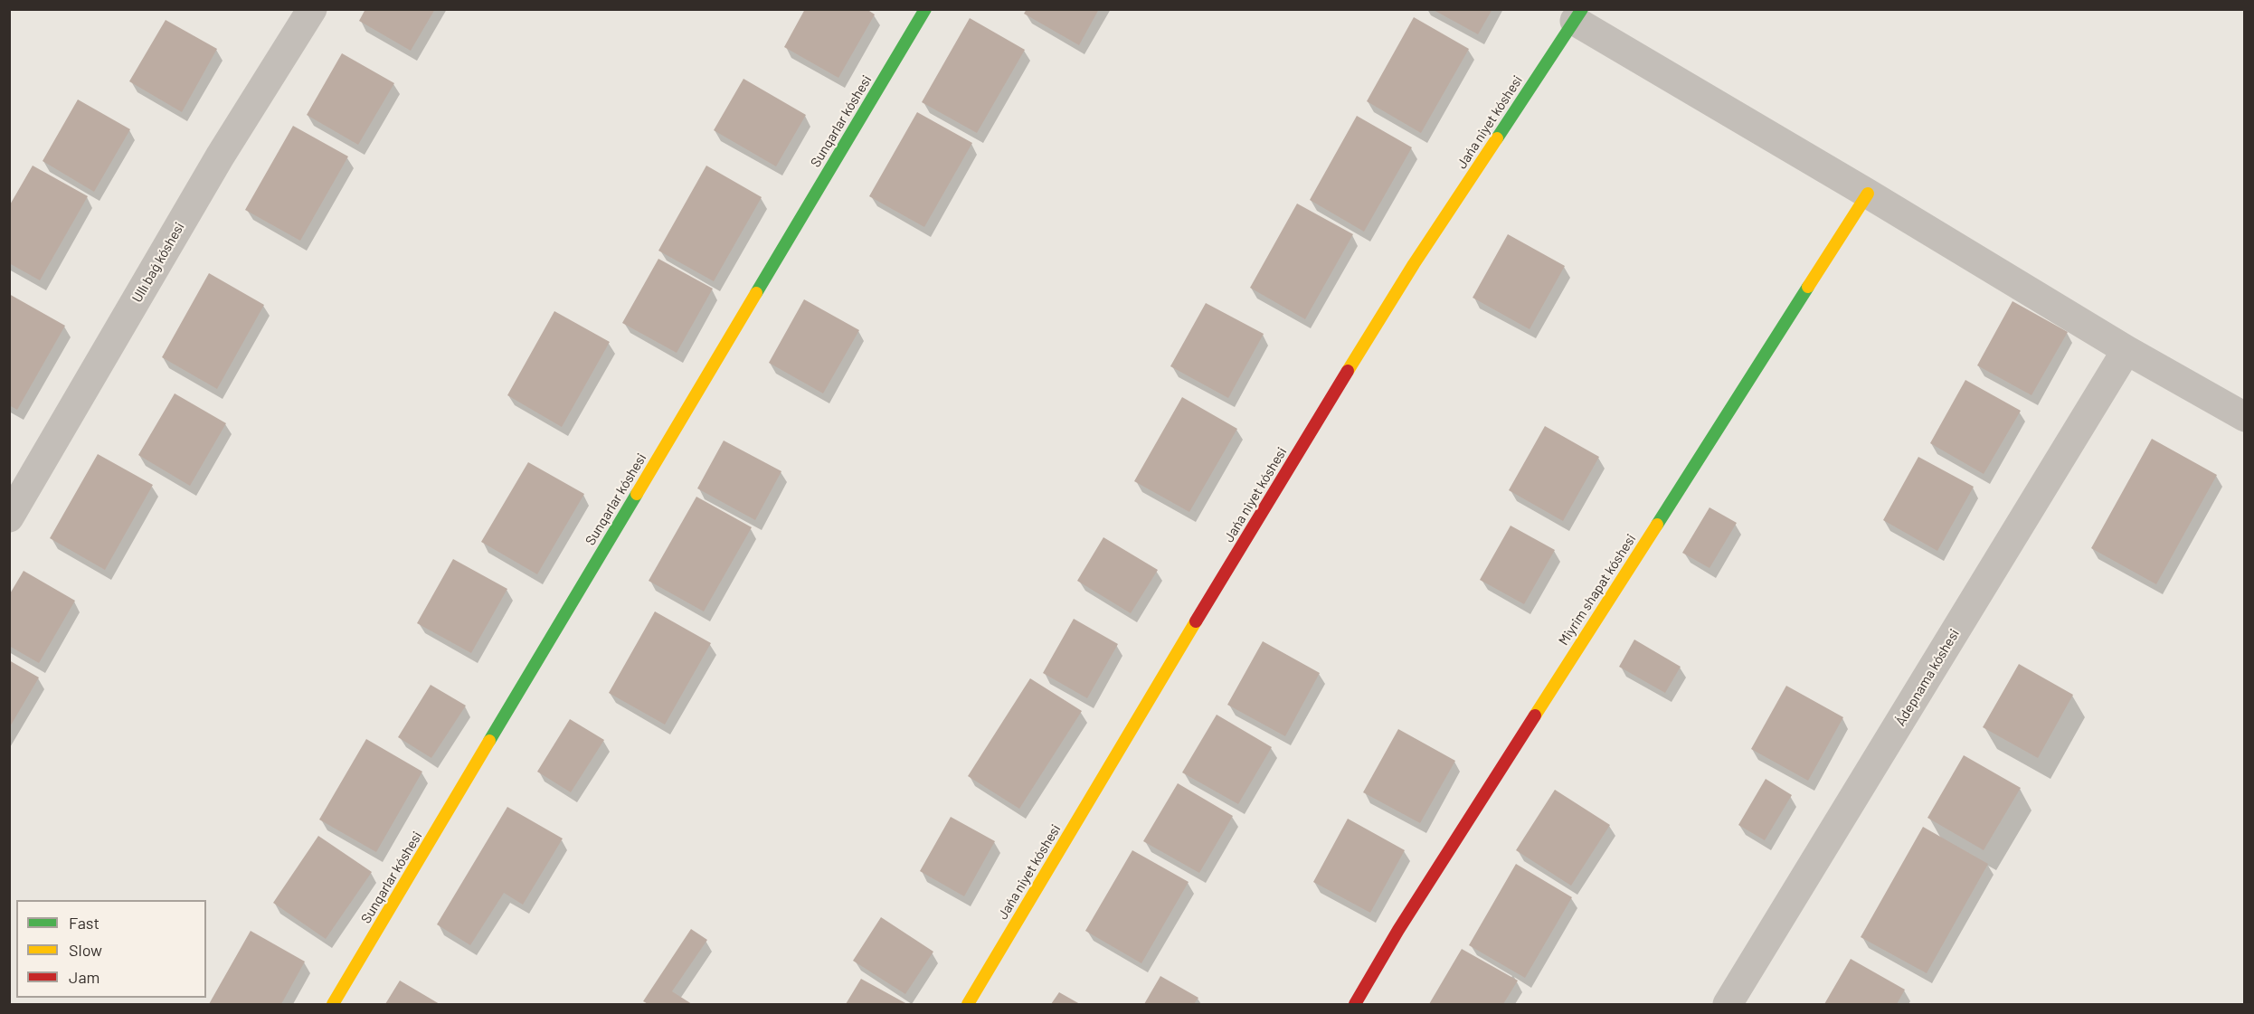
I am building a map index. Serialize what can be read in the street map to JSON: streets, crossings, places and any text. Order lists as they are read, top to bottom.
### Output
{
  "streets": {
    "street": [
      "Sunqarlar kóshesi",
      "Jańa niyet kóshesi",
      "Ullı baǵ kóshesi",
      "Miyrim shapat kóshesi",
      "Ádepnama kóshesi"
    ]
  },
  "legend": ["Fast", "Slow", "Jam"]
}
